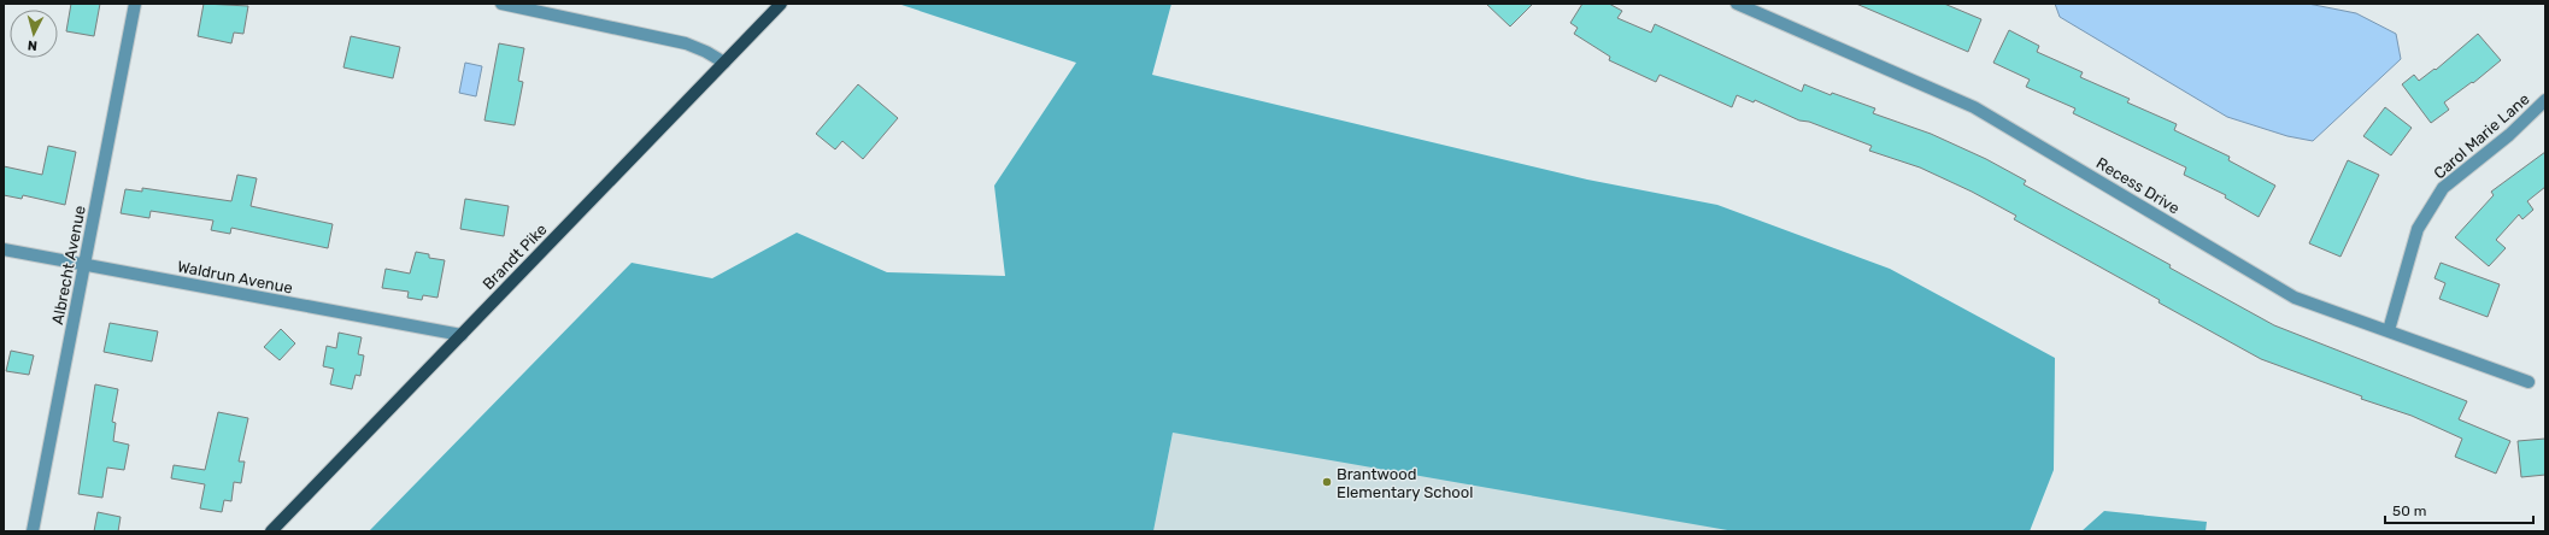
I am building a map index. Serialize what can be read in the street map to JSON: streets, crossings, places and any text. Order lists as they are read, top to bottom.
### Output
{
  "streets": {
    "main road": ["Brandt Pike"],
    "street": [
      "Carol Marie Lane",
      "Recess Drive",
      "Albrecht Avenue",
      "Waldrun Avenue"
    ]
  },
  "crossings": [
    ["Carol Marie Lane", "Recess Drive"],
    ["Brandt Pike", "Waldrun Avenue"],
    ["Albrecht Avenue", "Waldrun Avenue"]
  ],
  "places": ["Brantwood Elementary School"],
  "scale_bar": "50 m",
  "north": "bottom"
}
